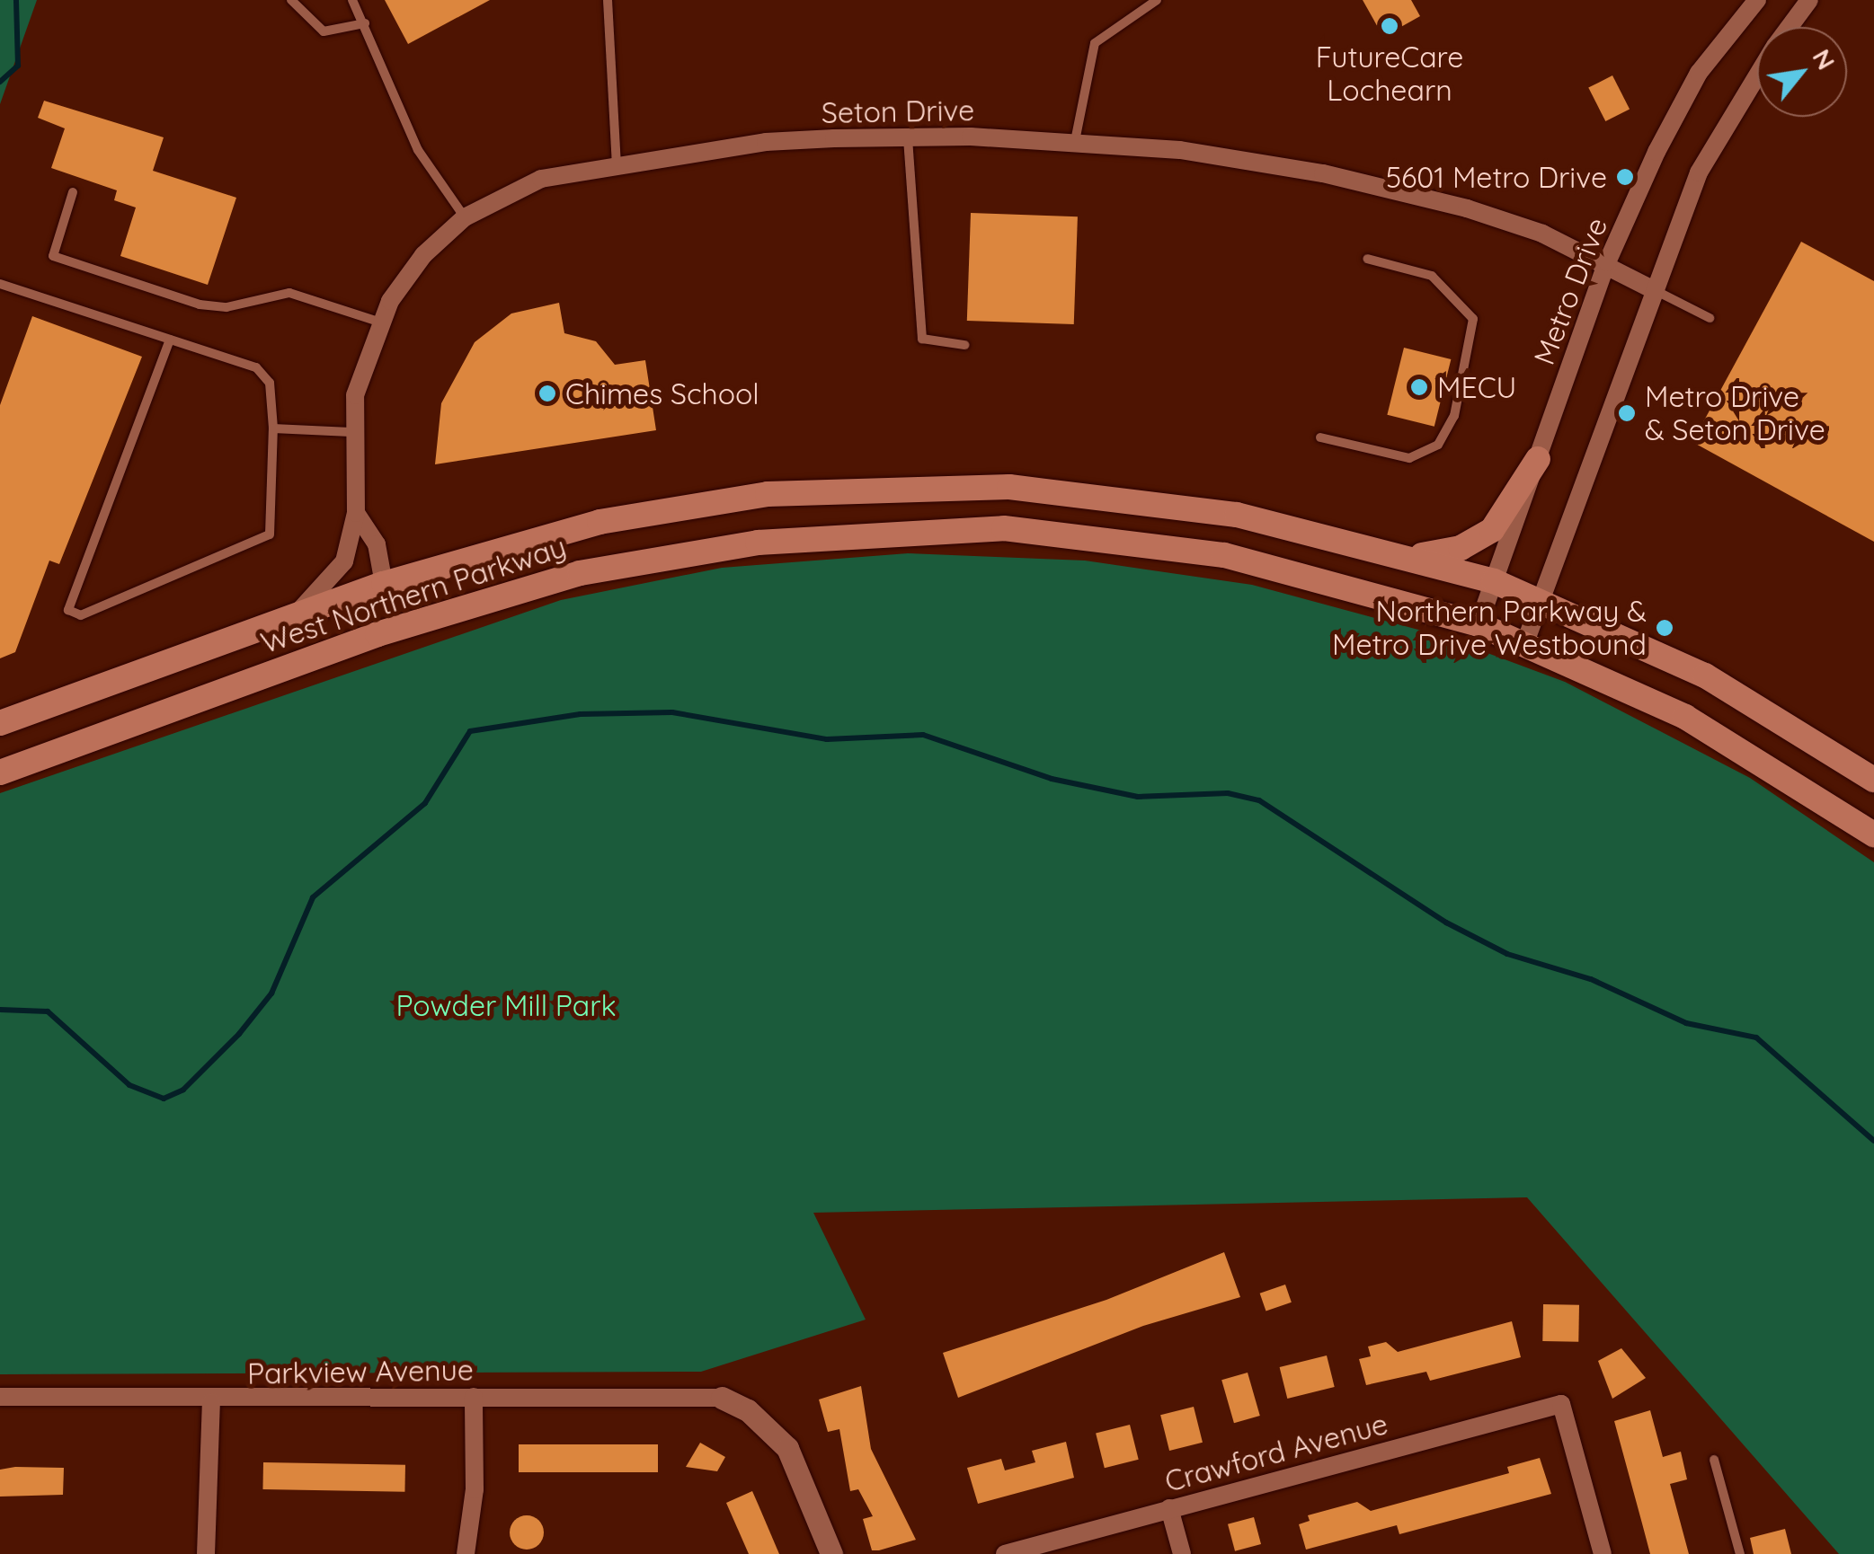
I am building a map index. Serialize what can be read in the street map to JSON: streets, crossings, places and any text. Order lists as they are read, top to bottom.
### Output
{
  "streets": {
    "main road": ["West Northern Parkway"],
    "street": [
      "Seton Drive",
      "Metro Drive",
      "Parkview Avenue",
      "Crawford Avenue"
    ]
  },
  "crossings": [
    ["Seton Drive", "Metro Drive"],
    ["Seton Drive", "West Northern Parkway"],
    ["Metro Drive", "West Northern Parkway"]
  ],
  "parks": ["Powder Mill Park"],
  "places": [
    "FutureCare Lochearn",
    "5601 Metro Drive",
    "MECU",
    "Chimes School",
    "Metro Drive & Seton Drive",
    "Northern Parkway & Metro Drive Westbound"
  ],
  "north": "top right"
}
